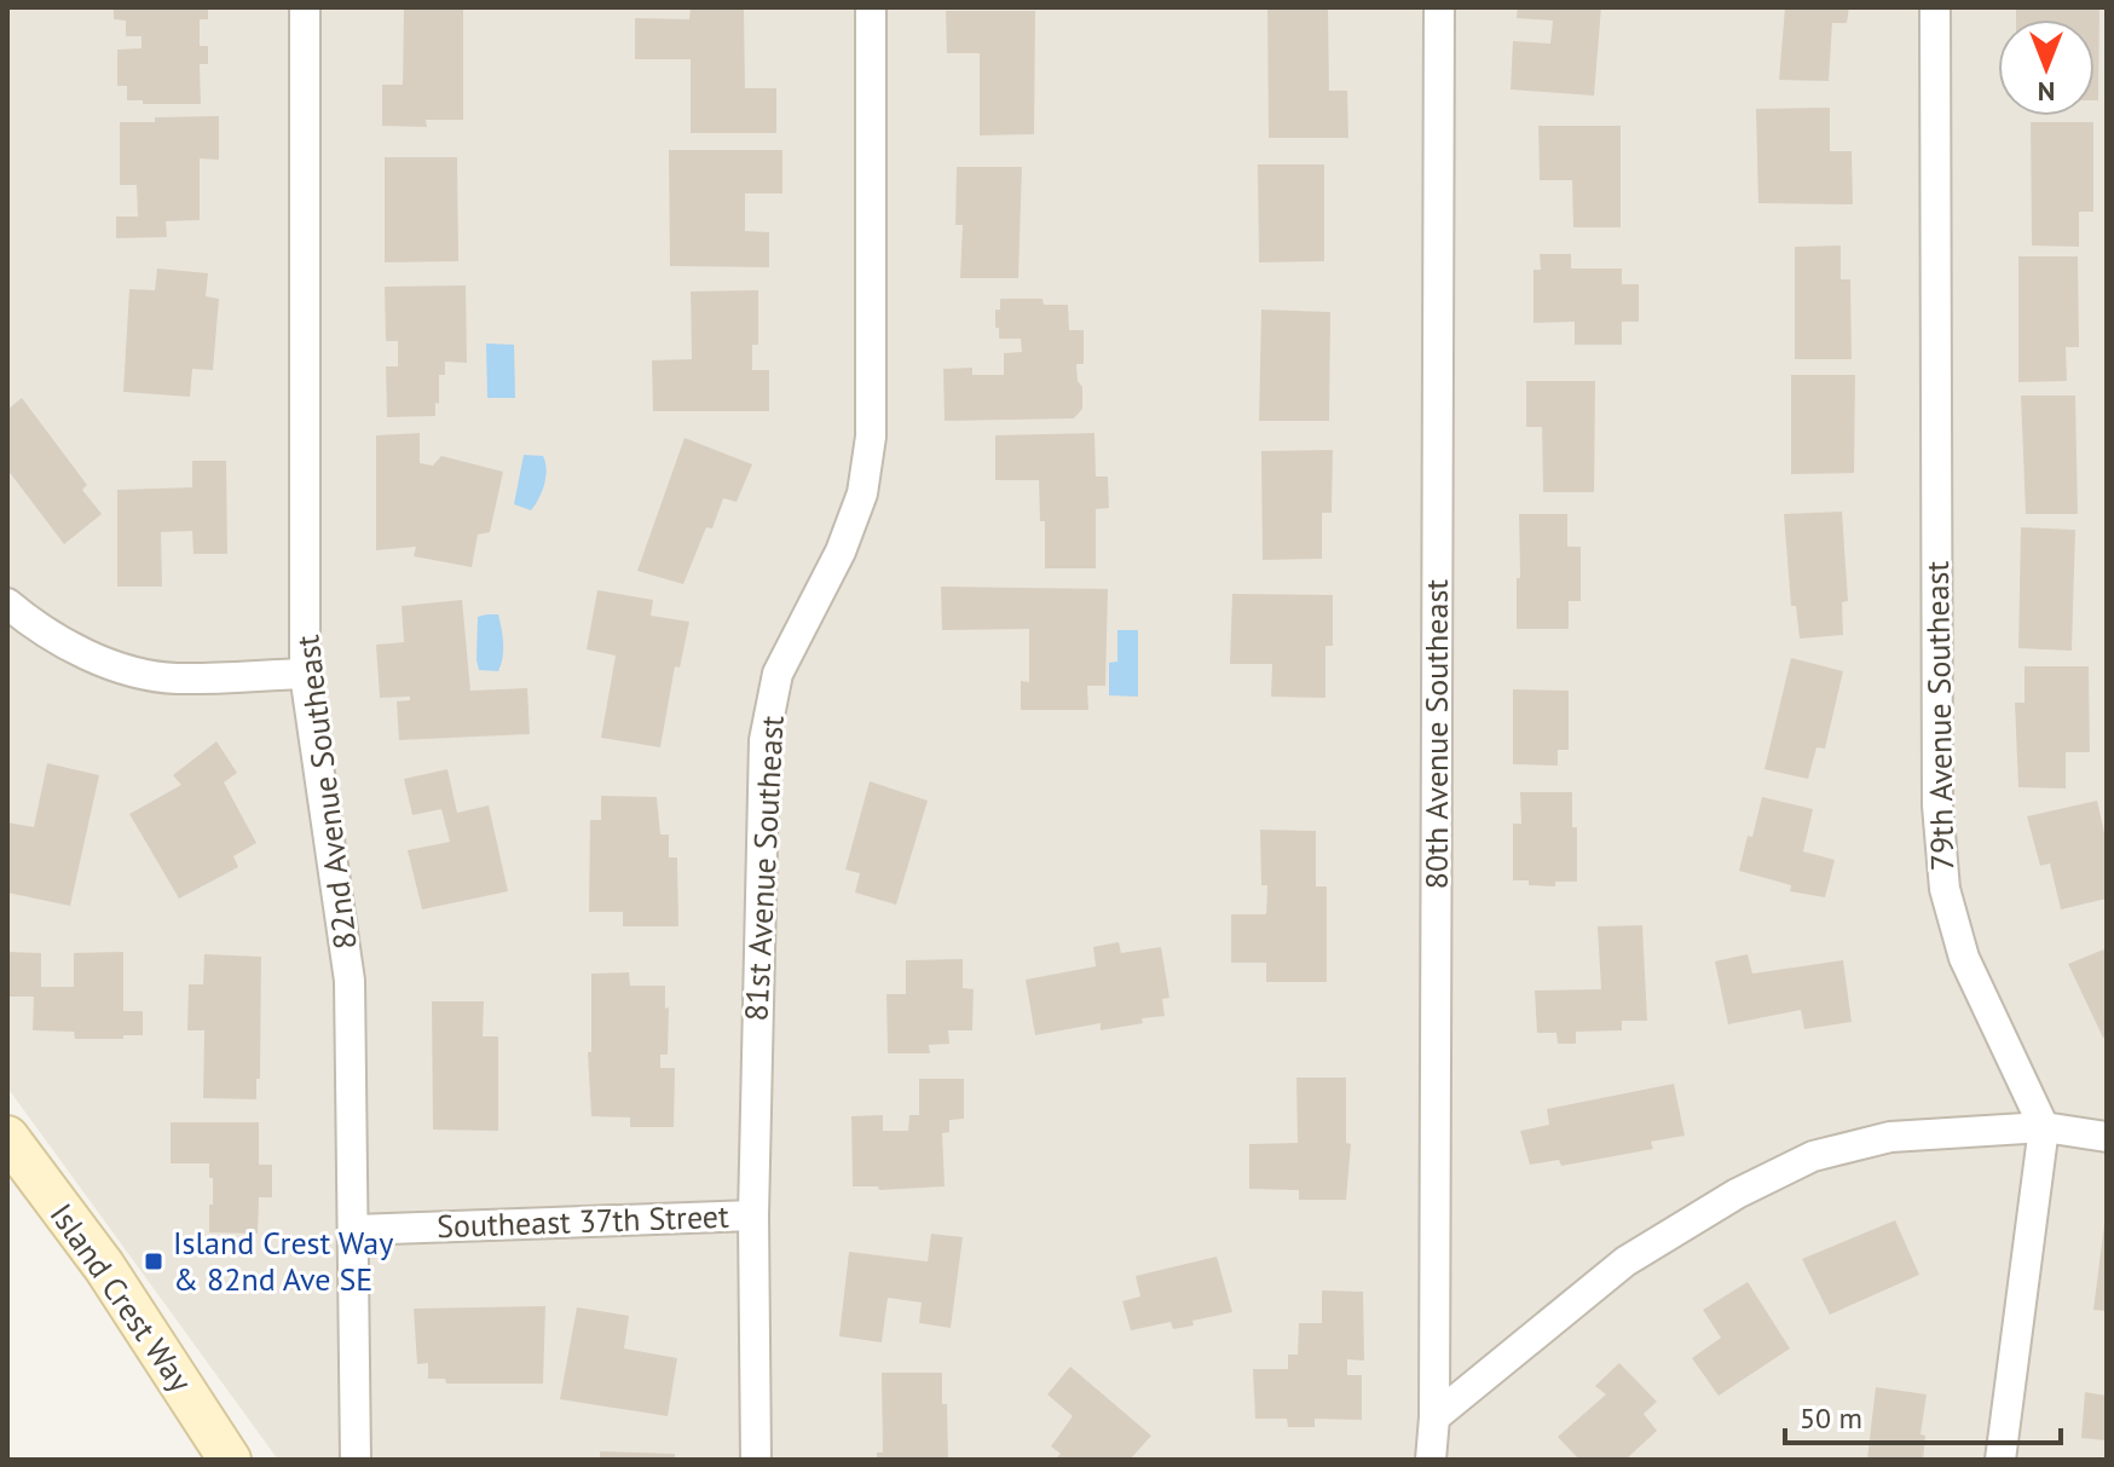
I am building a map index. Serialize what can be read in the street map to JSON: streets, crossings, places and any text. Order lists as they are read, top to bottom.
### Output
{
  "streets": {
    "main road": ["Island Crest Way"],
    "street": [
      "79th Avenue Southeast",
      "80th Avenue Southeast",
      "82nd Avenue Southeast",
      "81st Avenue Southeast",
      "Southeast 37th Street"
    ]
  },
  "crossings": [
    ["82nd Avenue Southeast", "Southeast 37th Street"],
    ["81st Avenue Southeast", "Southeast 37th Street"]
  ],
  "places": {
    "transit": ["Island Crest Way & 82nd Ave SE"]
  },
  "scale_bar": "50 m",
  "north": "bottom"
}
